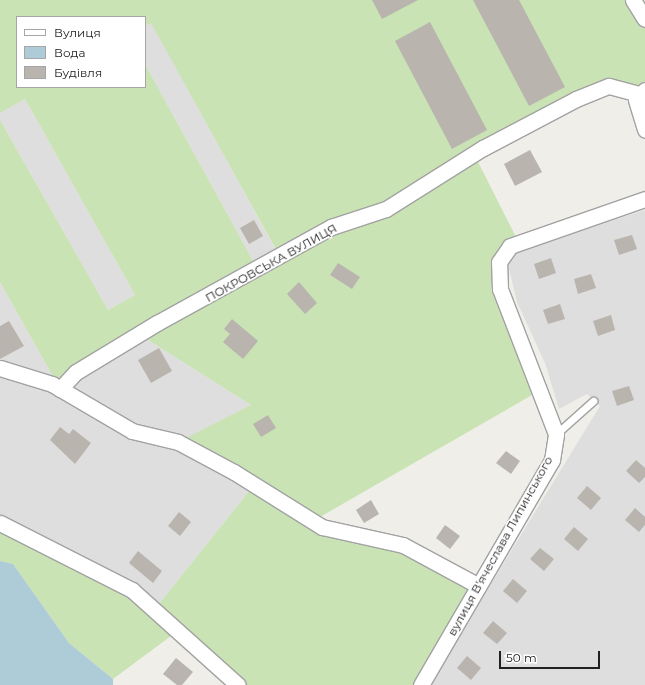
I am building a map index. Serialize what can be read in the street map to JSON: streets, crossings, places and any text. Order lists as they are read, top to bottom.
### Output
{
  "streets": {
    "street": ["ПОКРОВСЬКА ВУЛИЦЯ", "вулиця Вʼячеслава Липинського"]
  },
  "legend": ["Вулиця", "Вода", "Будівля"],
  "scale_bar": "50 m"
}
